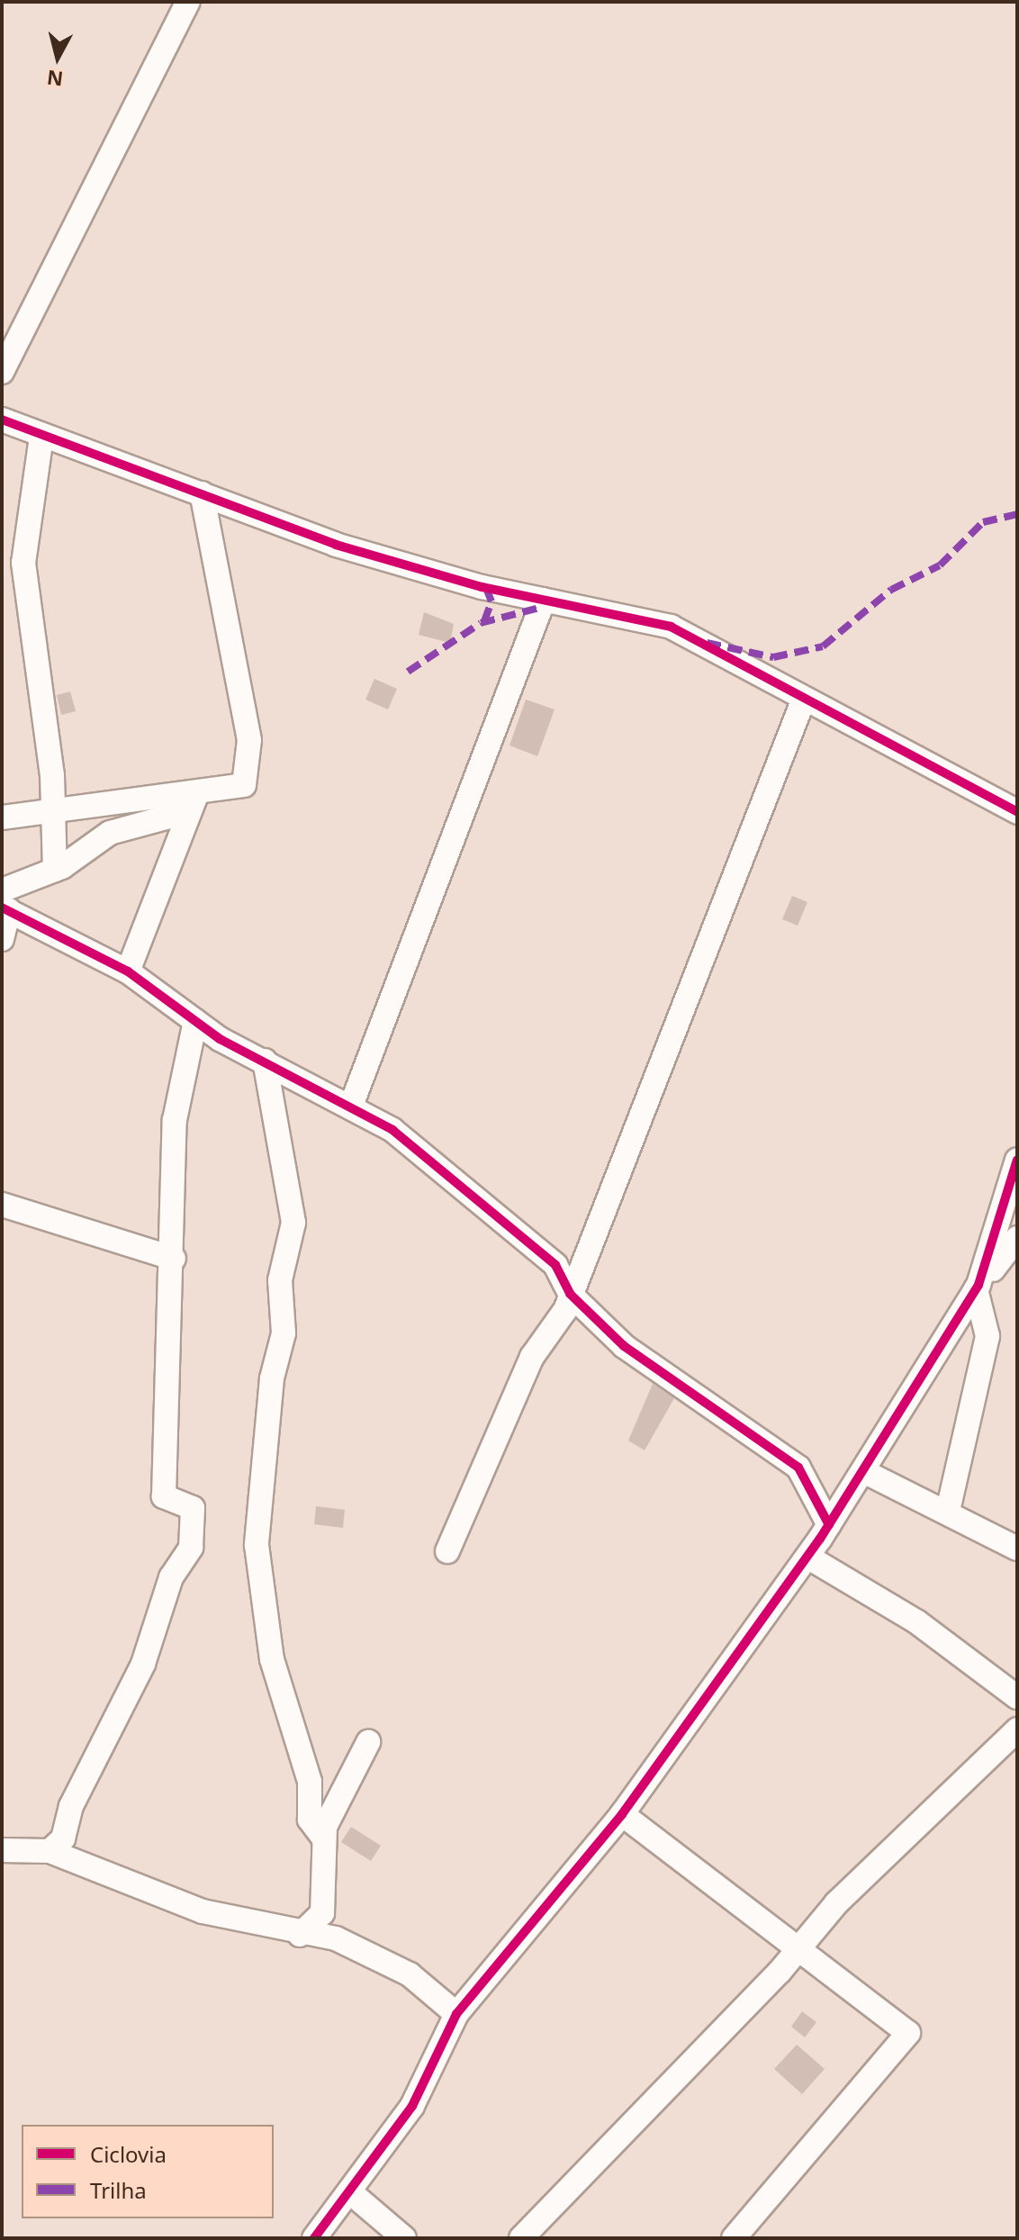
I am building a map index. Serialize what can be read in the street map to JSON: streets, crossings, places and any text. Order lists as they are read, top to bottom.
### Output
{
  "legend": ["Ciclovia", "Trilha"],
  "north": "bottom"
}
